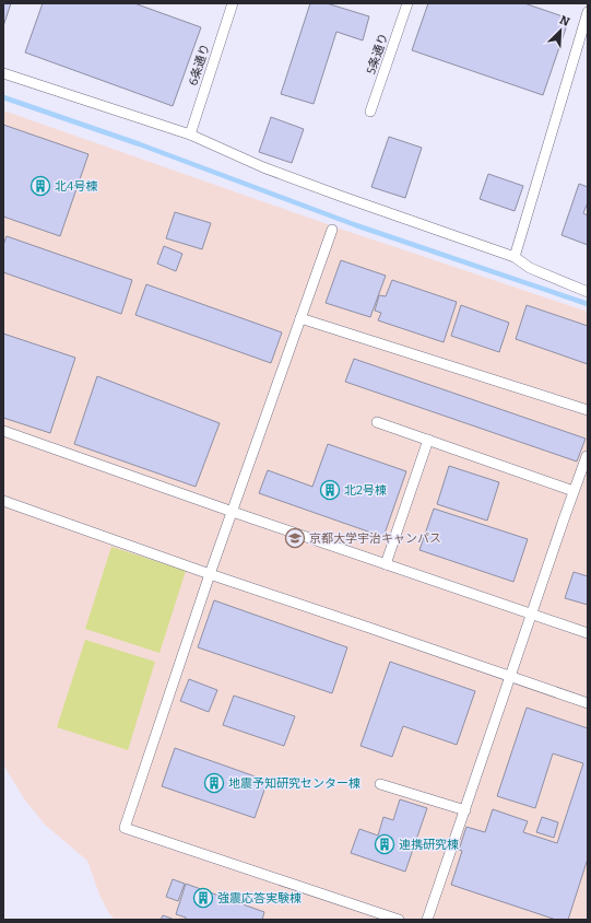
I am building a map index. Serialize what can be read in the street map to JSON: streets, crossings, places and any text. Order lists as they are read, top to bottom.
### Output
{
  "streets": {
    "lane": ["5条通り", "6条通り"]
  },
  "places": {
    "building": [
      "北4号棟",
      "北2号棟",
      "地震予知研究センター棟",
      "連携研究棟",
      "強震応答実験棟"
    ],
    "school or university": ["京都大学宇治キャンパス"]
  },
  "north": "top right"
}
